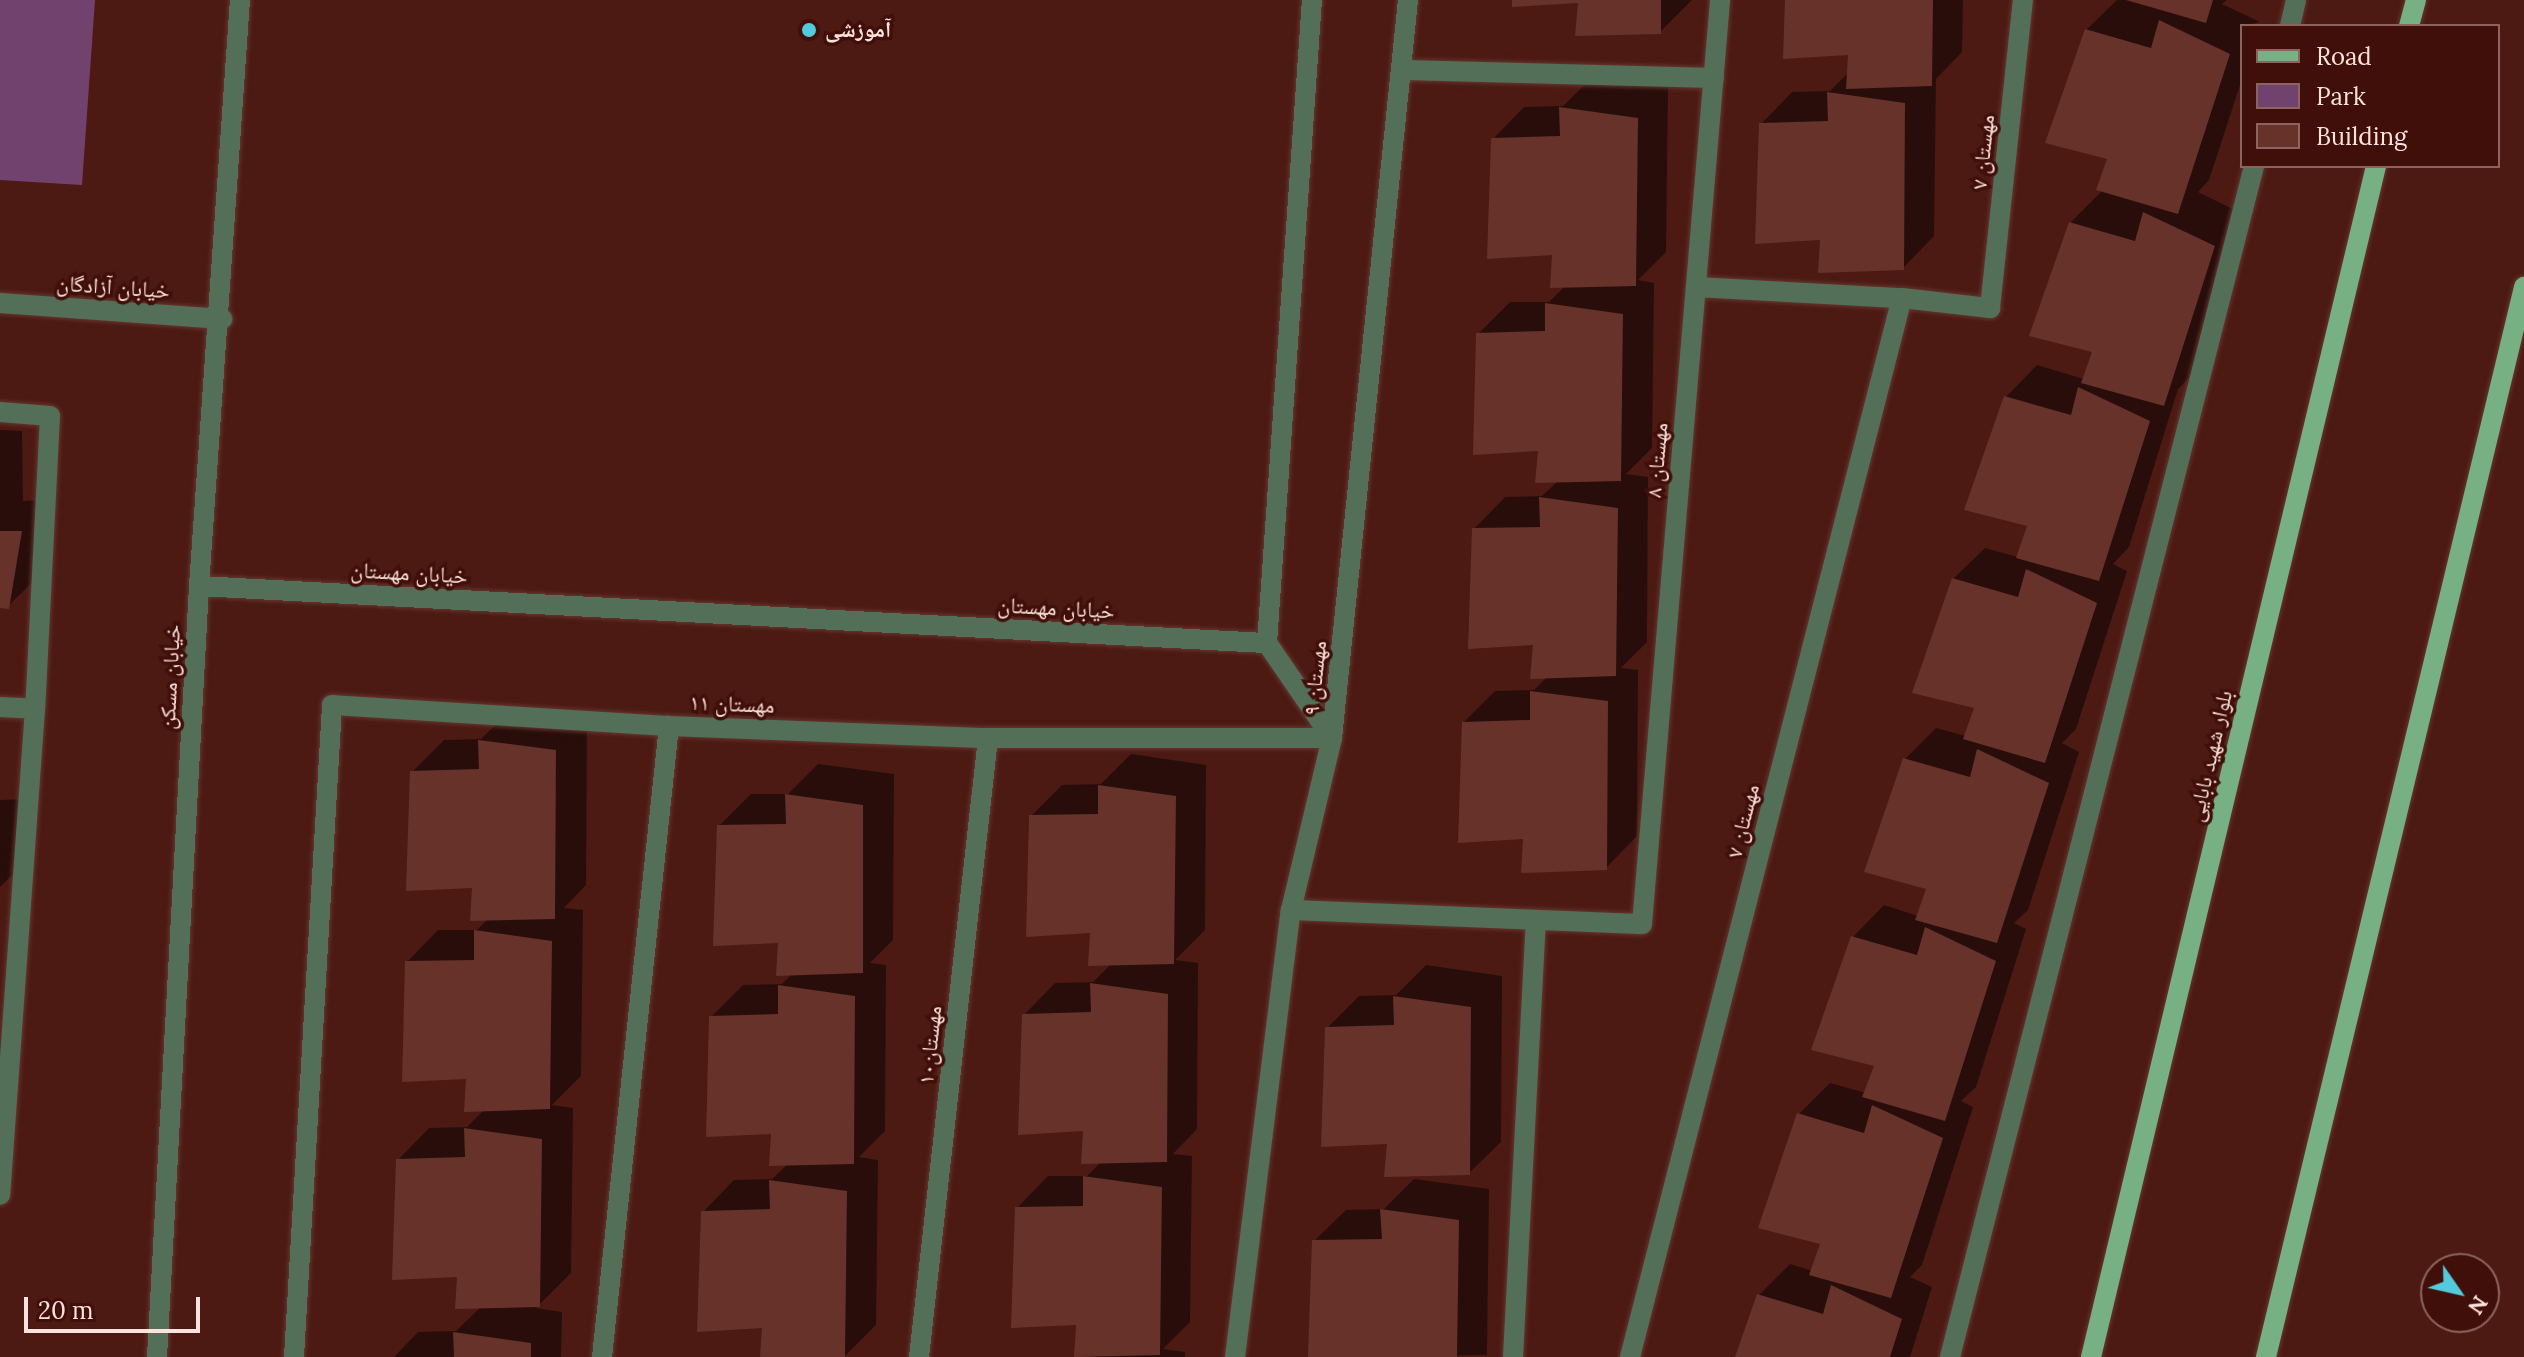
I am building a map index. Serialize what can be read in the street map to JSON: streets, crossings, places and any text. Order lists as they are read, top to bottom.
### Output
{
  "streets": {
    "main road": ["بلوار شهید بابایی"],
    "street": [
      "مهستان ۷",
      "خیابان آزادگان",
      "مهستان ۸",
      "خیابان مهستان",
      "خیابان مسکن",
      "مهستان ۹",
      "مهستان ۱۱",
      "مهستان۱۰"
    ]
  },
  "crossings": [
    ["خیابان آزادگان", "خیابان مسکن"],
    ["خیابان مهستان", "خیابان مسکن"],
    ["مهستان ۹", "مهستان ۱۱"],
    ["مهستان ۱۱", "مهستان۱۰"]
  ],
  "places": ["آموزشی"],
  "legend": ["Road", "Park", "Building"],
  "scale_bar": "20 m",
  "north": "bottom right"
}
